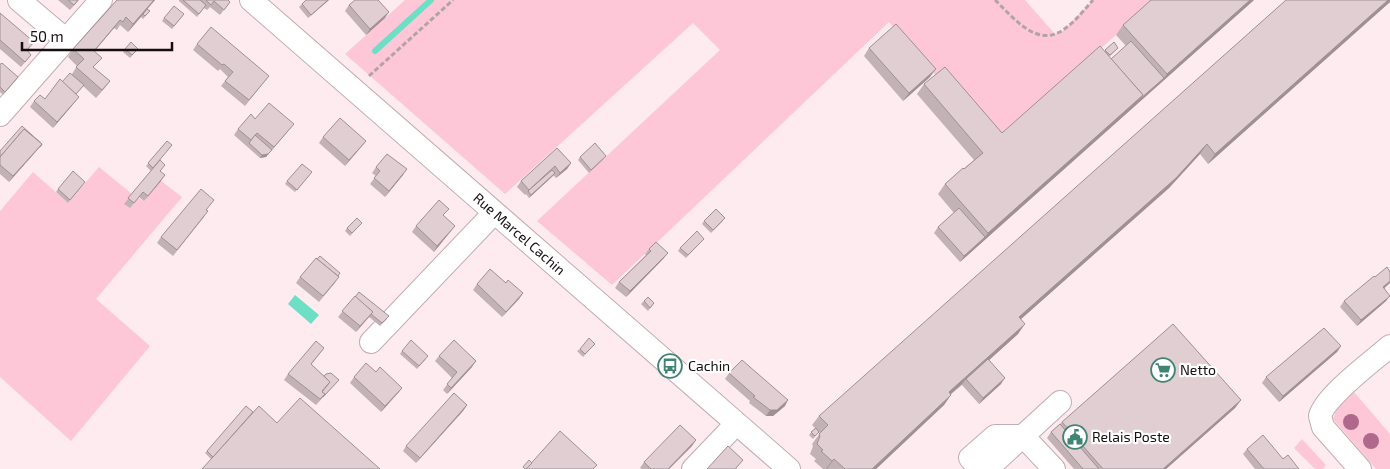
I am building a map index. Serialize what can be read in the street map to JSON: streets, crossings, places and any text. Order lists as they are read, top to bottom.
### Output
{
  "streets": {
    "street": ["Rue Marcel Cachin"]
  },
  "places": {
    "bus stop": ["Cachin"],
    "supermarket": ["Netto"],
    "public building": ["Relais Poste"]
  },
  "scale_bar": "50 m"
}
